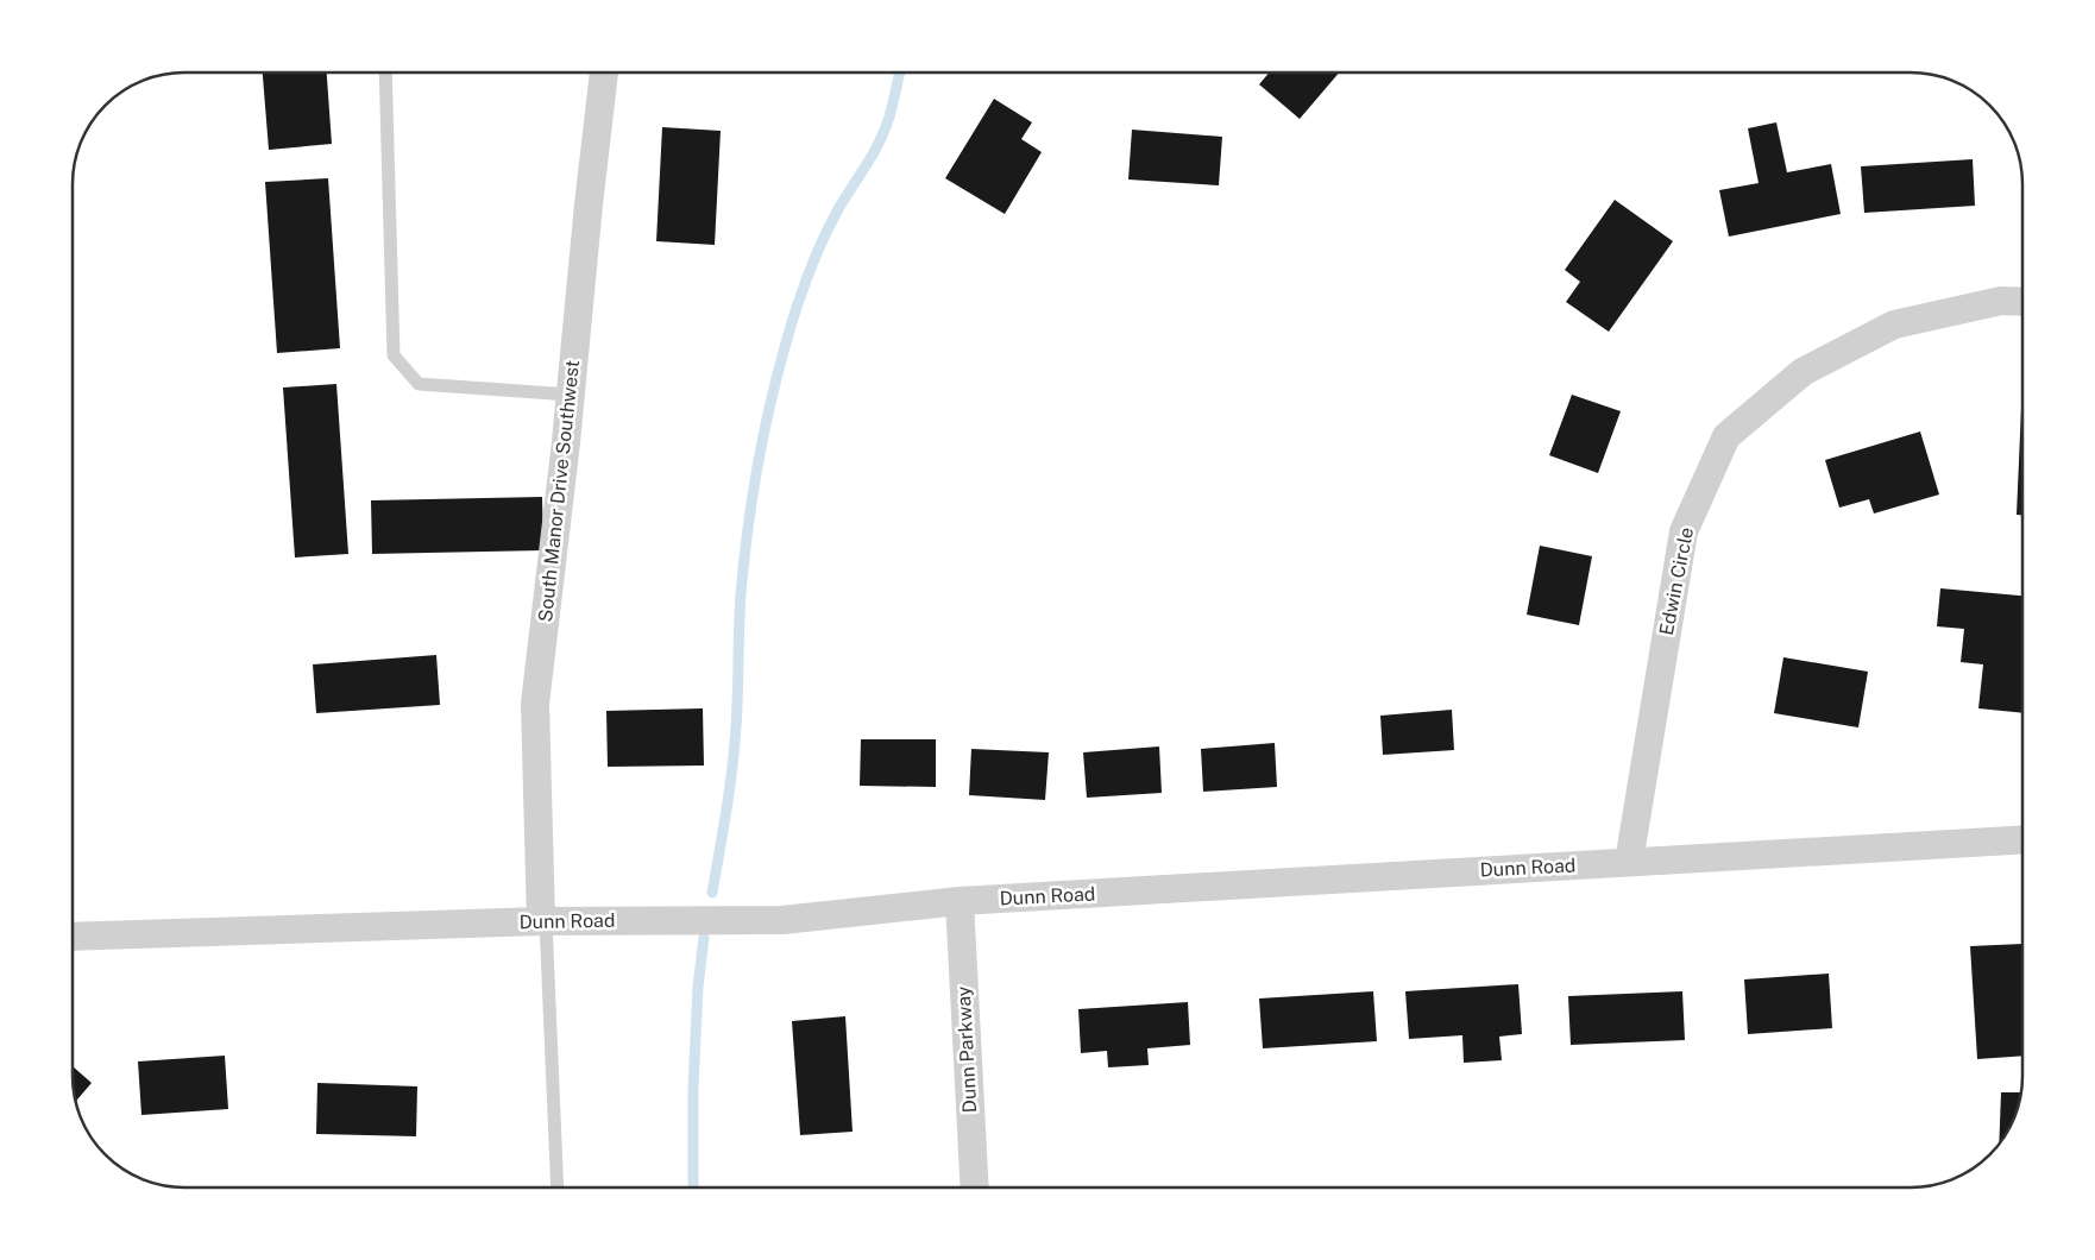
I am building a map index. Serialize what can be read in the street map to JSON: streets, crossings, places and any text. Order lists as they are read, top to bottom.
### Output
{
  "streets": {
    "street": [
      "South Manor Drive Southwest",
      "Edwin Circle",
      "Dunn Road",
      "Dunn Parkway"
    ]
  },
  "crossings": [
    ["South Manor Drive Southwest", "Dunn Road"],
    ["Edwin Circle", "Dunn Road"],
    ["Dunn Road", "Dunn Parkway"]
  ]
}
